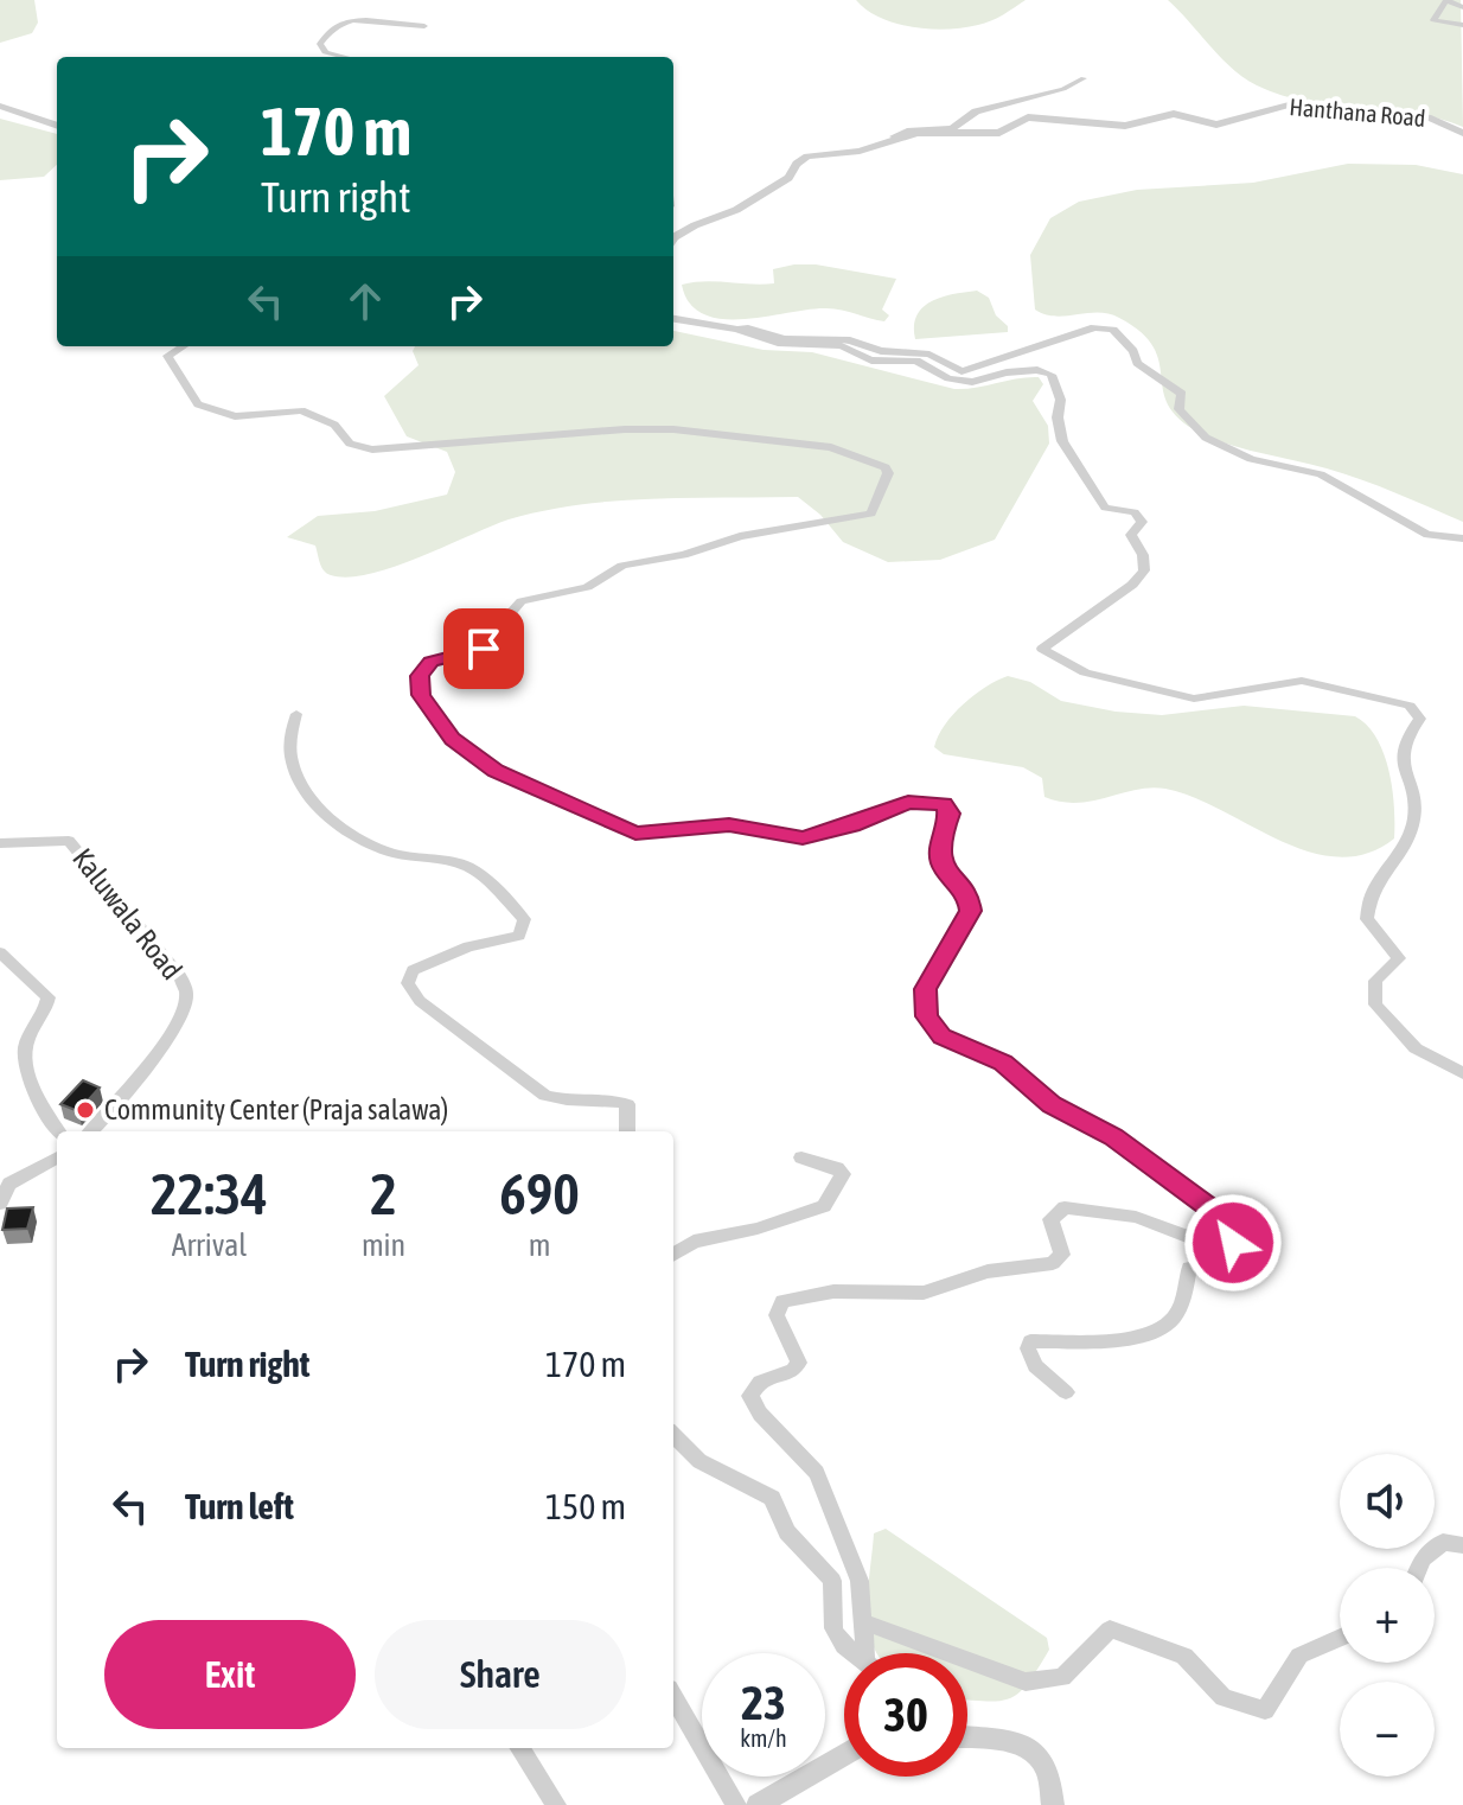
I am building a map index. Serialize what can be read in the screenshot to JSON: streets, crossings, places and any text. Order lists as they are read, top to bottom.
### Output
{
  "streets": {
    "street": ["Hanthana Road", "Kaluwala Road"]
  },
  "places": ["Community Center (Praja salawa)"],
  "page": {
    "turn": ["170 m", "Turn right"],
    "eta": [
      "22:34",
      "Arrival",
      "2",
      "min",
      "690",
      "m"
    ],
    "list": [
      {
        "name": "Turn right",
        "value": "170 m"
      },
      {
        "name": "Turn left",
        "value": "150 m"
      }
    ],
    "map_buttons": ["+", "−"],
    "buttons": ["Exit", "Share"],
    "speed": "23 km/h",
    "limit": "30"
  }
}
